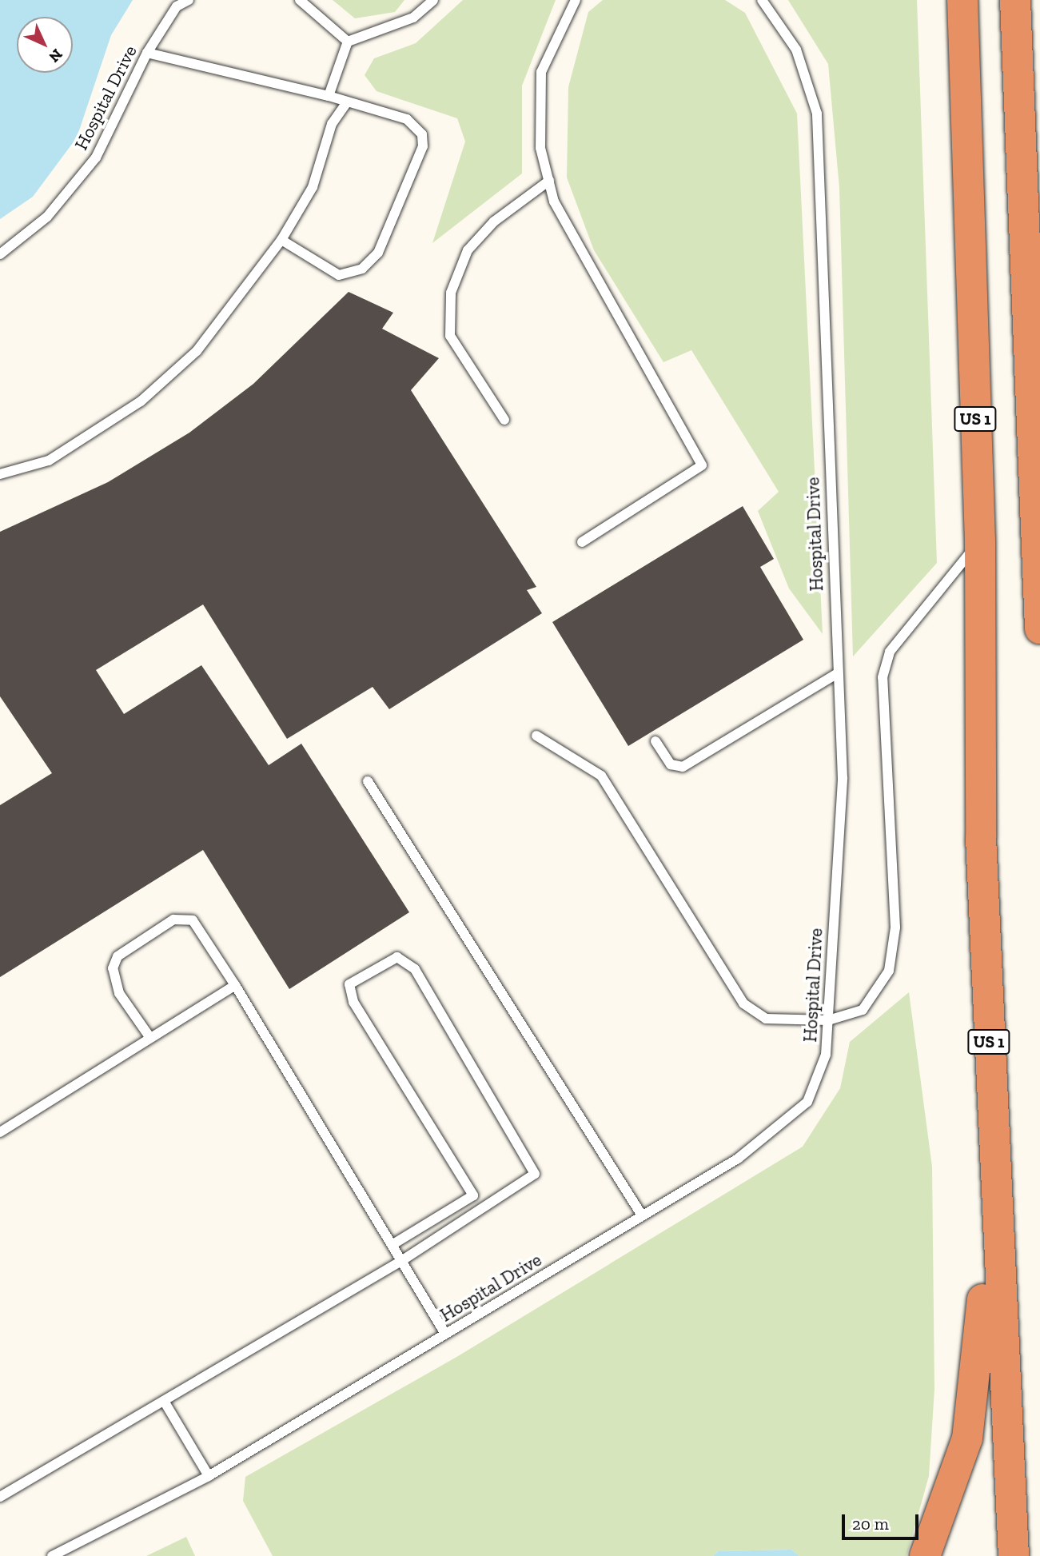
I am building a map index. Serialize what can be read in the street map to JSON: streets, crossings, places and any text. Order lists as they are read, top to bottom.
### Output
{
  "streets": {
    "highway": ["US 1"],
    "lane": ["Hospital Drive"]
  },
  "scale_bar": "20 m",
  "north": "bottom right"
}
